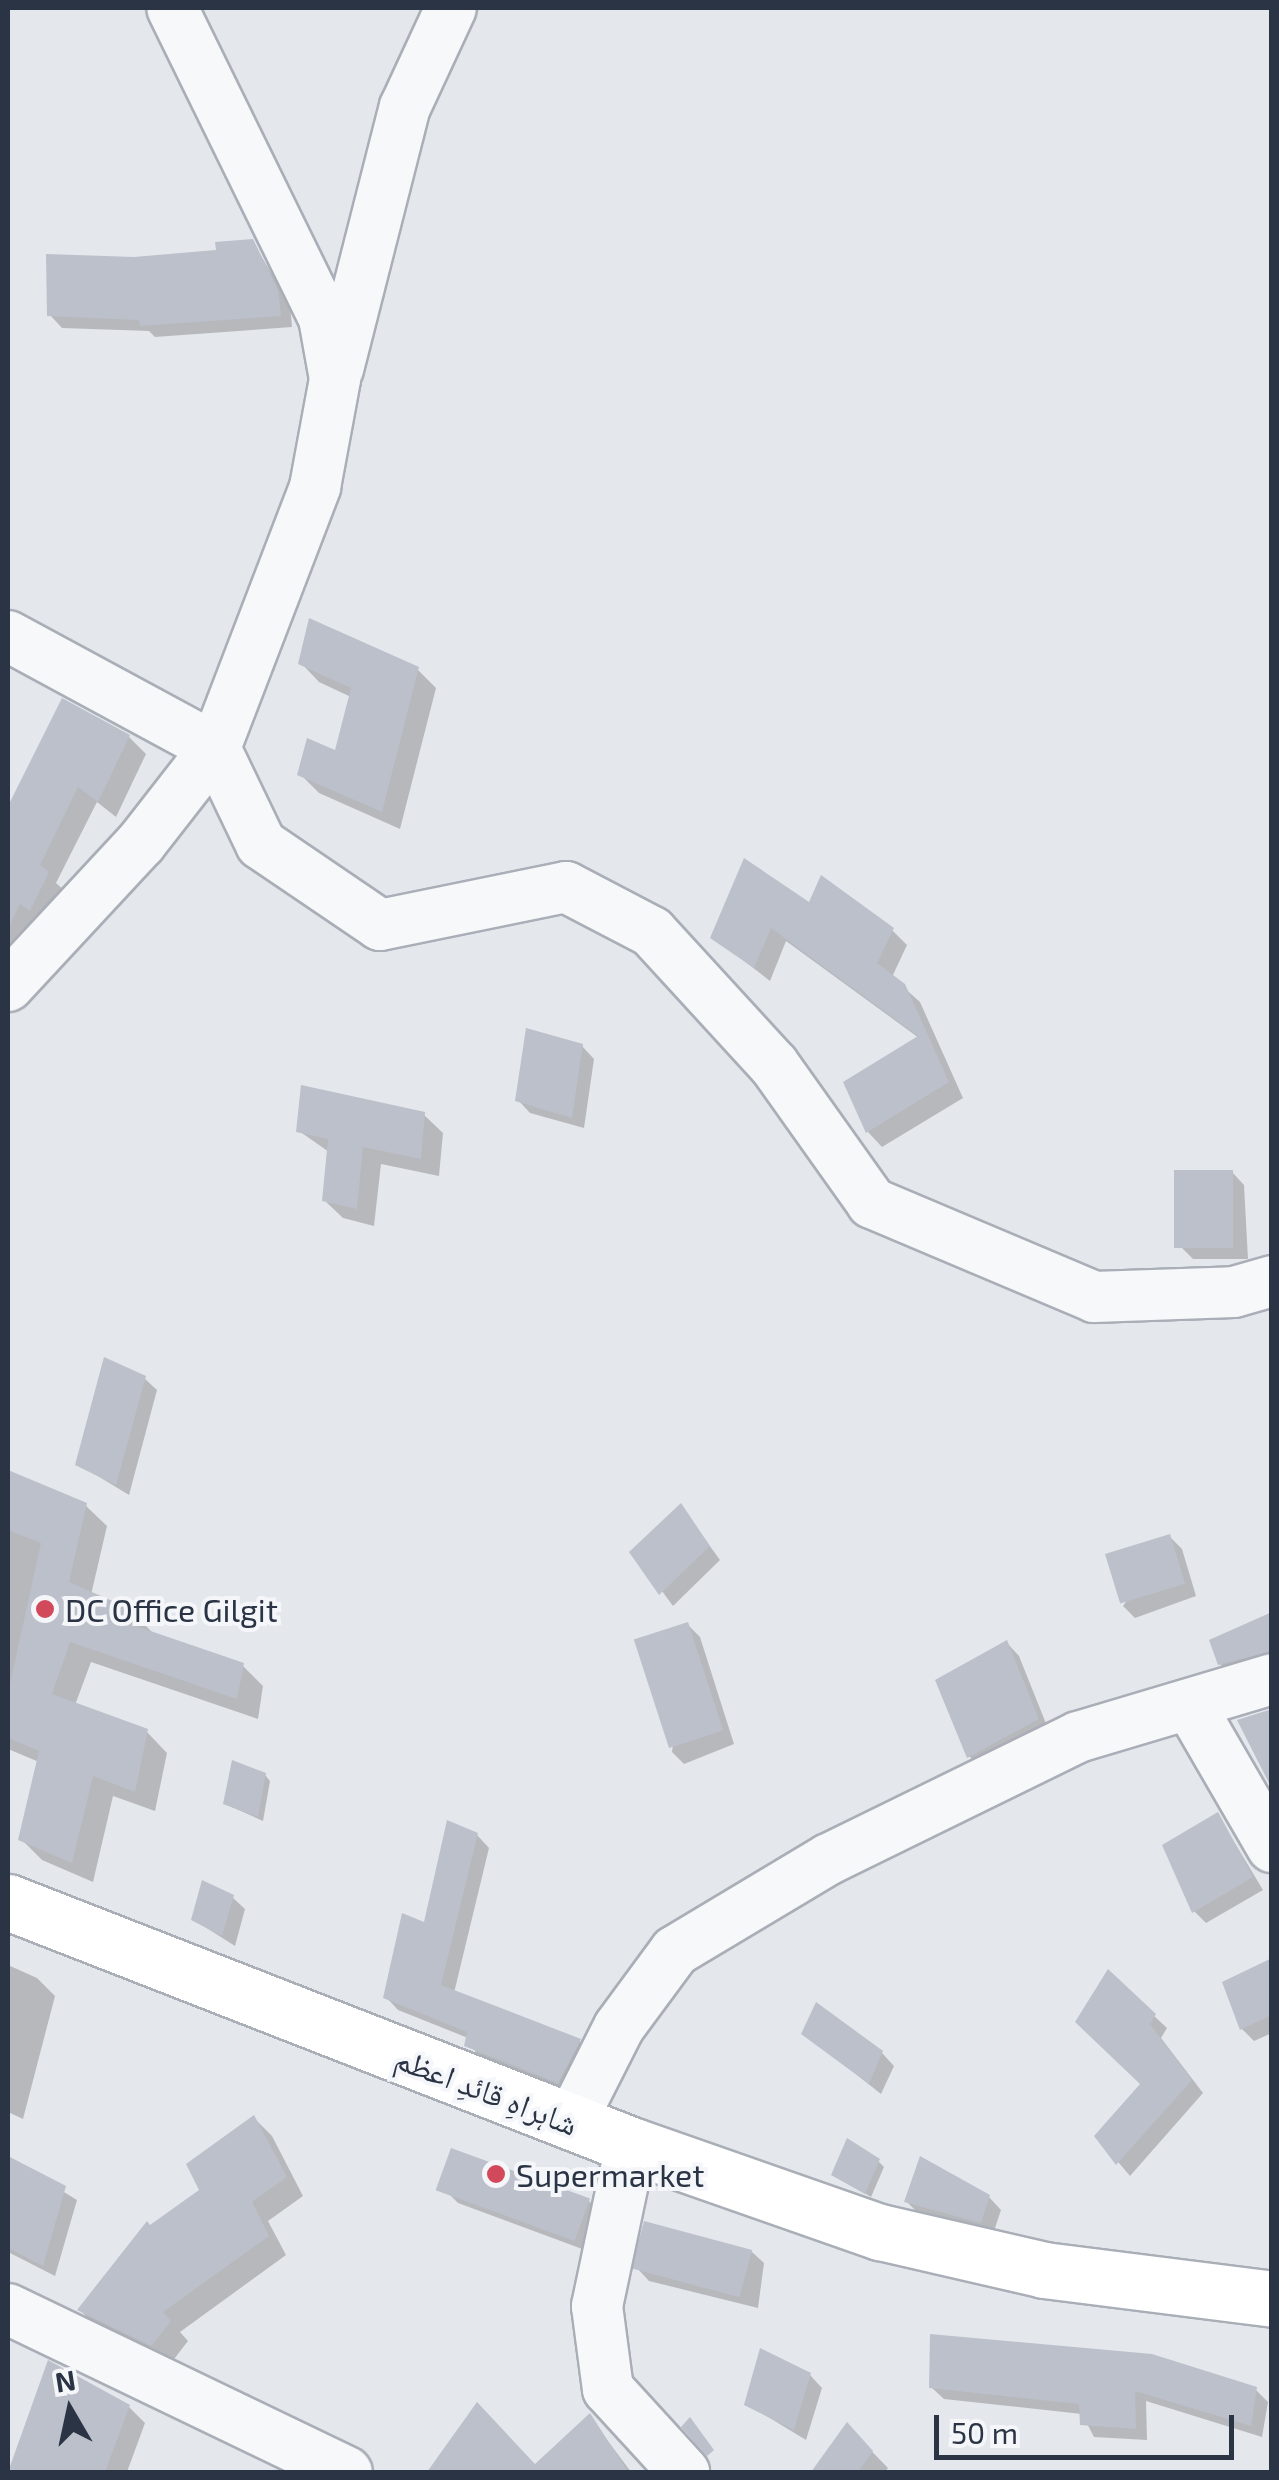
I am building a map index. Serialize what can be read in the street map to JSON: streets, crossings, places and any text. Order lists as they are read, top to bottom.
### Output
{
  "streets": {
    "highway": ["شاہراہِ قائدِ اعظم"]
  },
  "places": ["DC Office Gilgit", "Supermarket"],
  "scale_bar": "50 m",
  "north": "top"
}
